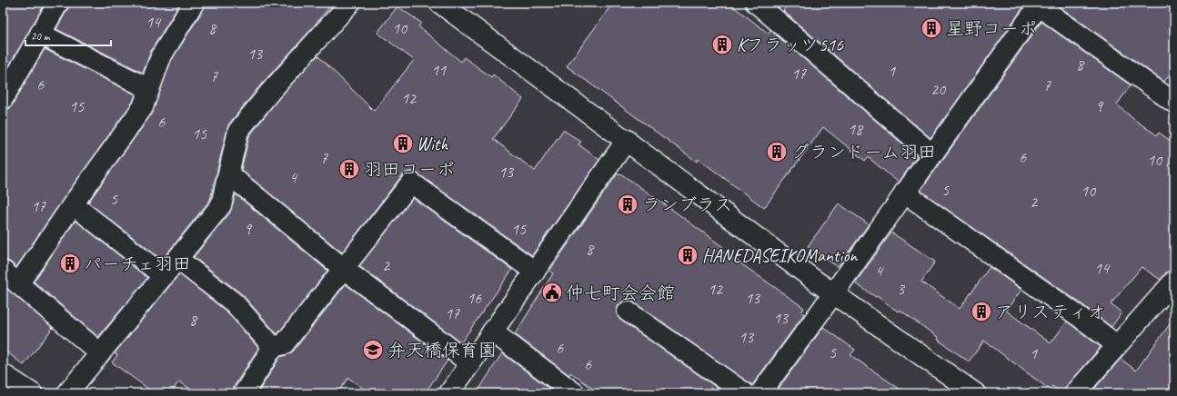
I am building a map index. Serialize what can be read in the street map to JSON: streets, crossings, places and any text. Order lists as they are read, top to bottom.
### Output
{
  "places": {
    "building": [
      "星野コーポ",
      "Kフラッツ516",
      "With",
      "グランドーム羽田",
      "羽田コーポ",
      "ランブラス",
      "HANEDASEIKOMantion",
      "パーチェ羽田",
      "アリスティオ"
    ],
    "public building": ["仲七町会会館"],
    "school or university": ["弁天橋保育園"]
  },
  "house_numbers": [
    "14",
    "8",
    "10",
    "13",
    "8",
    "11",
    "1",
    "17",
    "7",
    "6",
    "7",
    "20",
    "12",
    "15",
    "9",
    "6",
    "18",
    "15",
    "6",
    "7",
    "10",
    "13",
    "4",
    "5",
    "10",
    "5",
    "2",
    "17",
    "9",
    "15",
    "8",
    "2",
    "14",
    "4",
    "12",
    "3",
    "16",
    "13",
    "17",
    "13",
    "8",
    "13",
    "6",
    "5",
    "1",
    "6"
  ],
  "scale_bar": "20 m"
}
